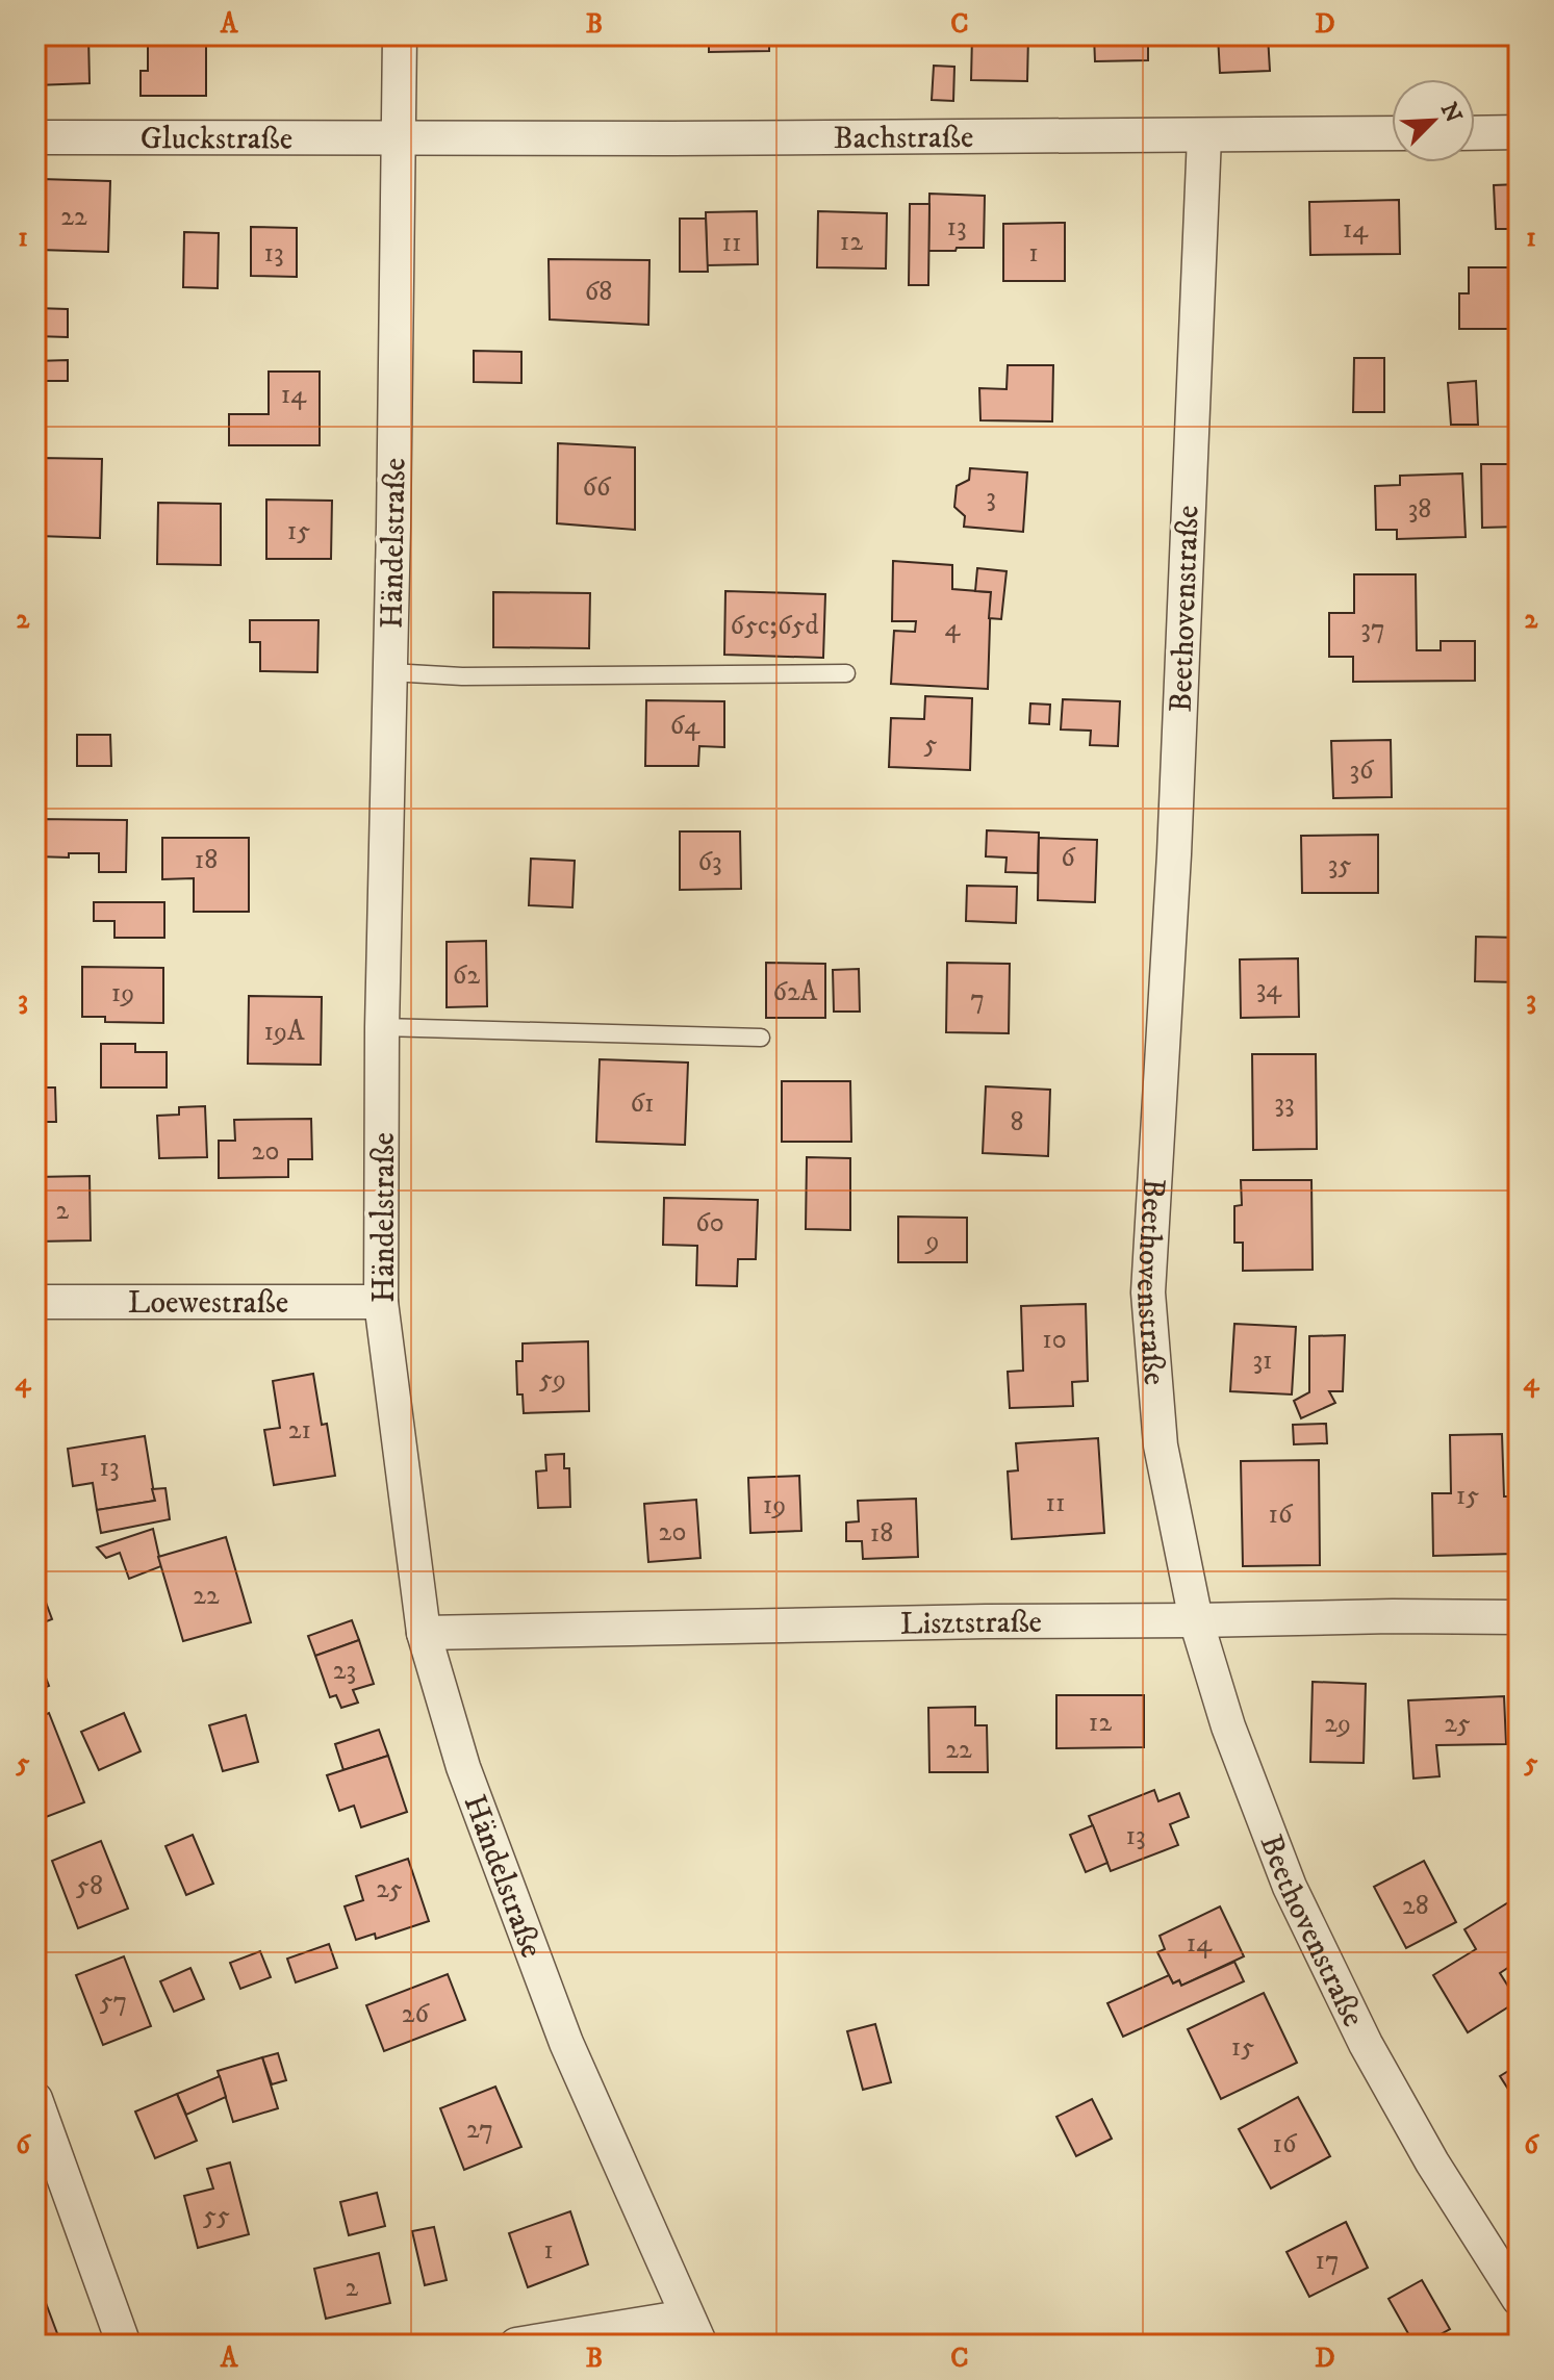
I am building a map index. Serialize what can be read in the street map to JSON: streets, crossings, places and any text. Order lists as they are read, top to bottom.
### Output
{
  "streets": {
    "street": [
      "Gluckstraße",
      "Bachstraße",
      "Händelstraße",
      "Beethovenstraße",
      "Loewestraße",
      "Lisztstraße"
    ]
  },
  "crossings": [
    ["Gluckstraße", "Bachstraße"],
    ["Gluckstraße", "Händelstraße"],
    ["Bachstraße", "Händelstraße"],
    ["Bachstraße", "Beethovenstraße"],
    ["Händelstraße", "Loewestraße"],
    ["Händelstraße", "Lisztstraße"],
    ["Beethovenstraße", "Lisztstraße"]
  ],
  "house_numbers": [
    "22",
    "13",
    "14",
    "12",
    "11",
    "13",
    "1",
    "68",
    "14",
    "66",
    "3",
    "38",
    "15",
    "65c;65d",
    "4",
    "37",
    "64",
    "5",
    "36",
    "6",
    "18",
    "63",
    "35",
    "62",
    "34",
    "62A",
    "19",
    "7",
    "19A",
    "61",
    "33",
    "8",
    "20",
    "2",
    "60",
    "9",
    "10",
    "31",
    "59",
    "21",
    "13",
    "15",
    "11",
    "19",
    "16",
    "20",
    "18",
    "22",
    "23",
    "12",
    "29",
    "25",
    "22",
    "13",
    "58",
    "25",
    "28",
    "14",
    "57",
    "26",
    "15",
    "27",
    "16",
    "55",
    "1",
    "17",
    "2"
  ],
  "north": "top right",
  "grid": {
    "columns": [
      "A",
      "B",
      "C",
      "D"
    ],
    "rows": [
      "1",
      "2",
      "3",
      "4",
      "5",
      "6"
    ]
  }
}
